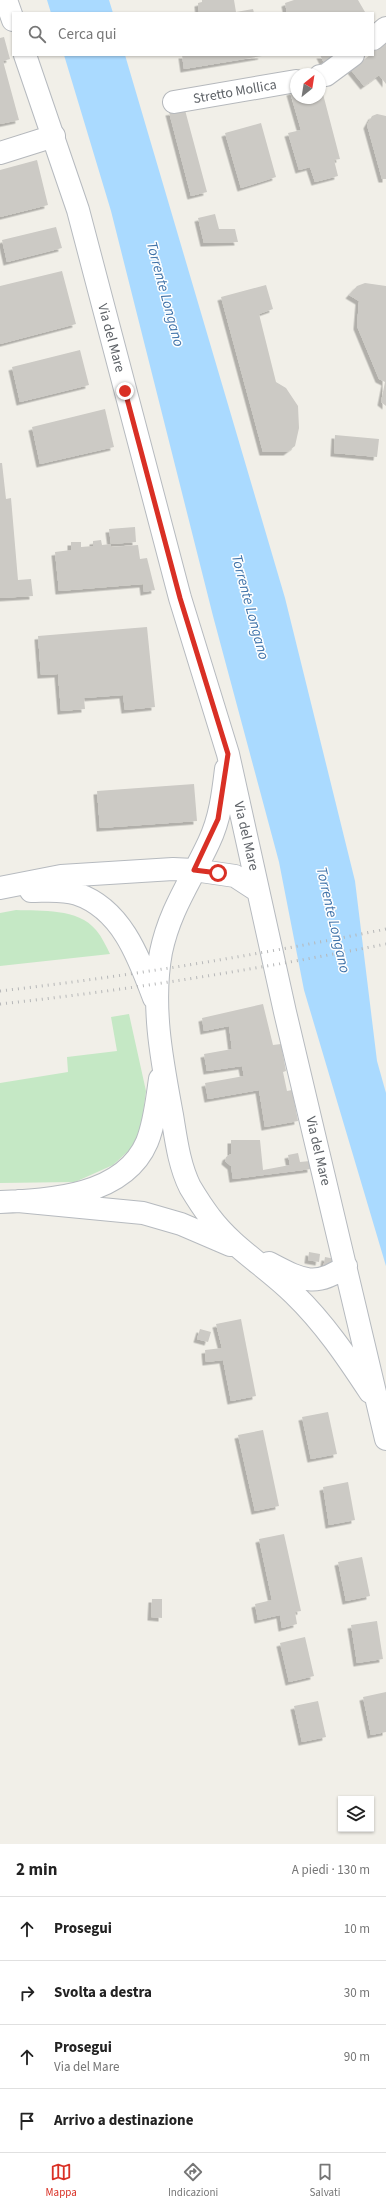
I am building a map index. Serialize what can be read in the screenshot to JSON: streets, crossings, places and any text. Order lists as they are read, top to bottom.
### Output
{
  "streets": {
    "street": ["Stretto Mollica", "Via del Mare"]
  },
  "water": ["Torrente Longano"],
  "north": "top right",
  "page": {
    "search": "Cerca qui",
    "heading": ["2 min", "A piedi · 130 m"],
    "list": [
      ["Prosegui", "10 m"],
      ["Svolta a destra", "30 m"],
      ["Prosegui", "Via del Mare", "90 m"],
      "Arrivo a destinazione"
    ],
    "nav": ["Mappa", "Indicazioni", "Salvati"]
  }
}
